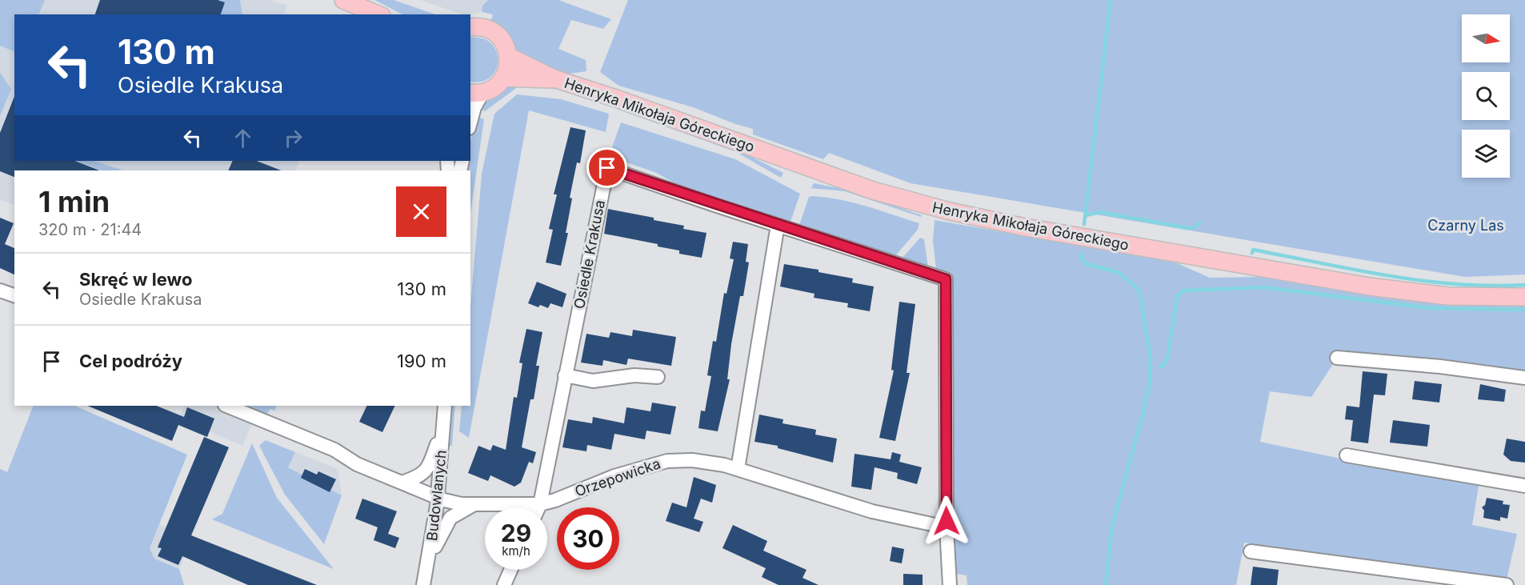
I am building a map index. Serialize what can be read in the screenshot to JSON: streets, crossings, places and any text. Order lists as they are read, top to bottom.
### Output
{
  "streets": {
    "main road": ["Henryka Mikołaja Góreckiego"],
    "street": ["Osiedle Krakusa", "Orzepowicka", "Budowlanych"]
  },
  "crossings": [
    ["Osiedle Krakusa", "Orzepowicka"],
    ["Orzepowicka", "Budowlanych"]
  ],
  "parks": ["Czarny Las"],
  "north": "right",
  "page": {
    "turn": ["130 m", "Osiedle Krakusa"],
    "heading": ["1 min", "320 m · 21:44"],
    "list": [
      {
        "name": "Skręć w lewo",
        "note": "Osiedle Krakusa",
        "value": "130 m"
      },
      {
        "name": "Cel podróży",
        "value": "190 m"
      }
    ],
    "speed": "29 km/h",
    "limit": "30"
  }
}
